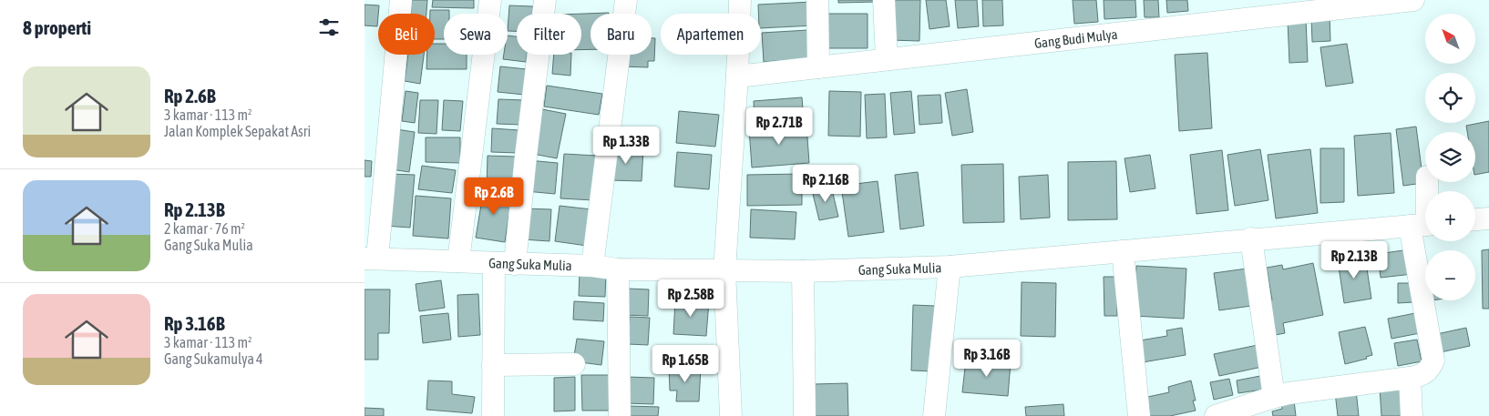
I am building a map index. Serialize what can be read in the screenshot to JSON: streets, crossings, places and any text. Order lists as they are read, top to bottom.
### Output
{
  "streets": {
    "street": ["Gang Budi Mulya", "Gang Suka Mulia"]
  },
  "north": "top left",
  "page": {
    "heading": "8 properti",
    "map_buttons": ["+", "−"],
    "chip": [
      "Beli",
      "Sewa",
      "Filter",
      "Baru",
      "Apartemen"
    ],
    "list": [
      {
        "name": "Rp 2.6B",
        "note": "3 kamar · 113 m² · Jalan Komplek Sepakat Asri"
      },
      {
        "name": "Rp 2.13B",
        "note": "2 kamar · 76 m² · Gang Suka Mulia"
      },
      {
        "name": "Rp 3.16B",
        "note": "3 kamar · 113 m² · Gang Sukamulya 4"
      }
    ],
    "price": [
      "Rp 2.71B",
      "Rp 1.33B",
      "Rp 2.16B",
      "Rp 2.6B",
      "Rp 2.13B",
      "Rp 2.58B",
      "Rp 3.16B",
      "Rp 1.65B"
    ]
  }
}
